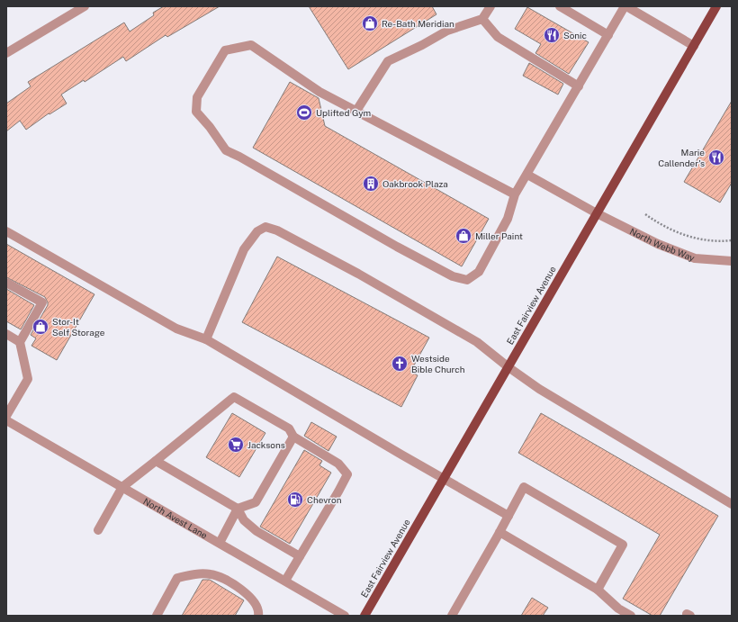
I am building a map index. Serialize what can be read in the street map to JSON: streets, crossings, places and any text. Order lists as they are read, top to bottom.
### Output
{
  "streets": {
    "main road": ["East Fairview Avenue"],
    "street": ["North Webb Way", "North Avest Lane"]
  },
  "crossings": [
    ["North Webb Way", "East Fairview Avenue"]
  ],
  "places": {
    "shop": ["Re-Bath Meridian", "Miller Paint", "Stor-It Self Storage"],
    "restaurant": ["Sonic", "Marie Callender's"],
    "sports": ["Uplifted Gym"],
    "building": ["Oakbrook Plaza"],
    "church": ["Westside Bible Church"],
    "supermarket": ["Jacksons"],
    "fuel station": ["Chevron"]
  }
}
